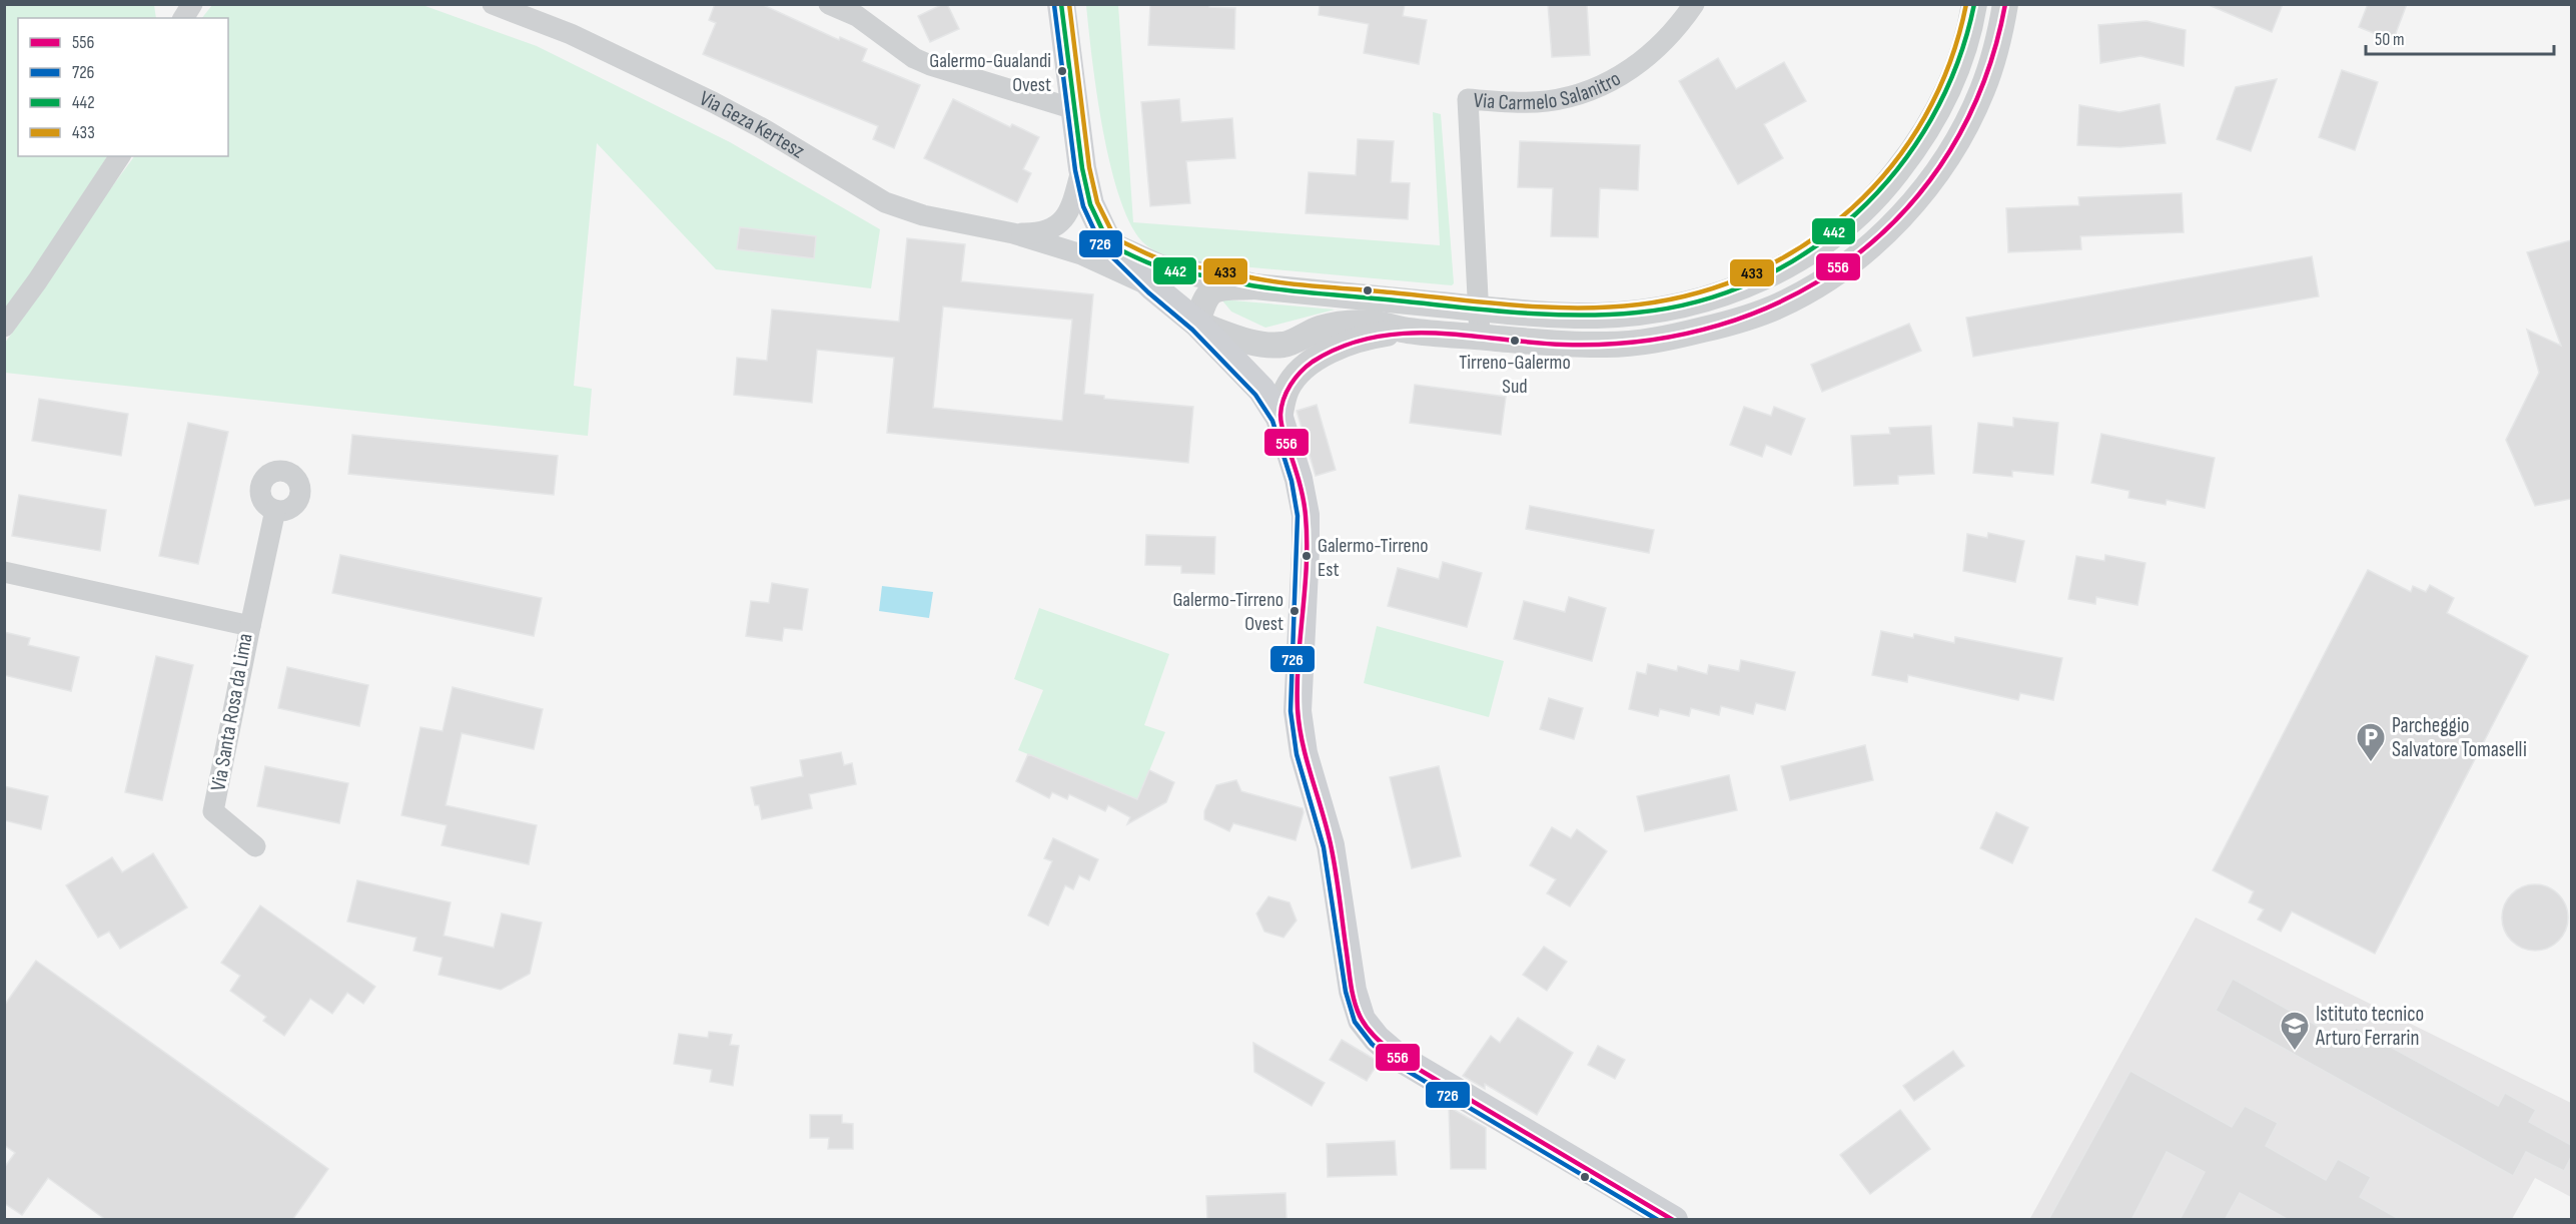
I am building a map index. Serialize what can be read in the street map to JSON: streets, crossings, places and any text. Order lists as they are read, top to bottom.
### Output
{
  "streets": {
    "street": ["Via Carmelo Salanitro", "Via Geza Kertesz", "Via Santa Rosa da Lima"]
  },
  "places": {
    "other": [
      "Galermo-Gualandi Ovest",
      "Tirreno-Galermo Sud",
      "Galermo-Tirreno Est",
      "Galermo-Tirreno Ovest"
    ],
    "parking": ["Parcheggio Salvatore Tomaselli"],
    "school or university": ["Istituto tecnico Arturo Ferrarin"]
  },
  "lines": [
    "transit line 556",
    "transit line 442",
    "transit line 433",
    "transit line 726"
  ],
  "legend": [
    "556",
    "726",
    "442",
    "433"
  ],
  "scale_bar": "50 m"
}
